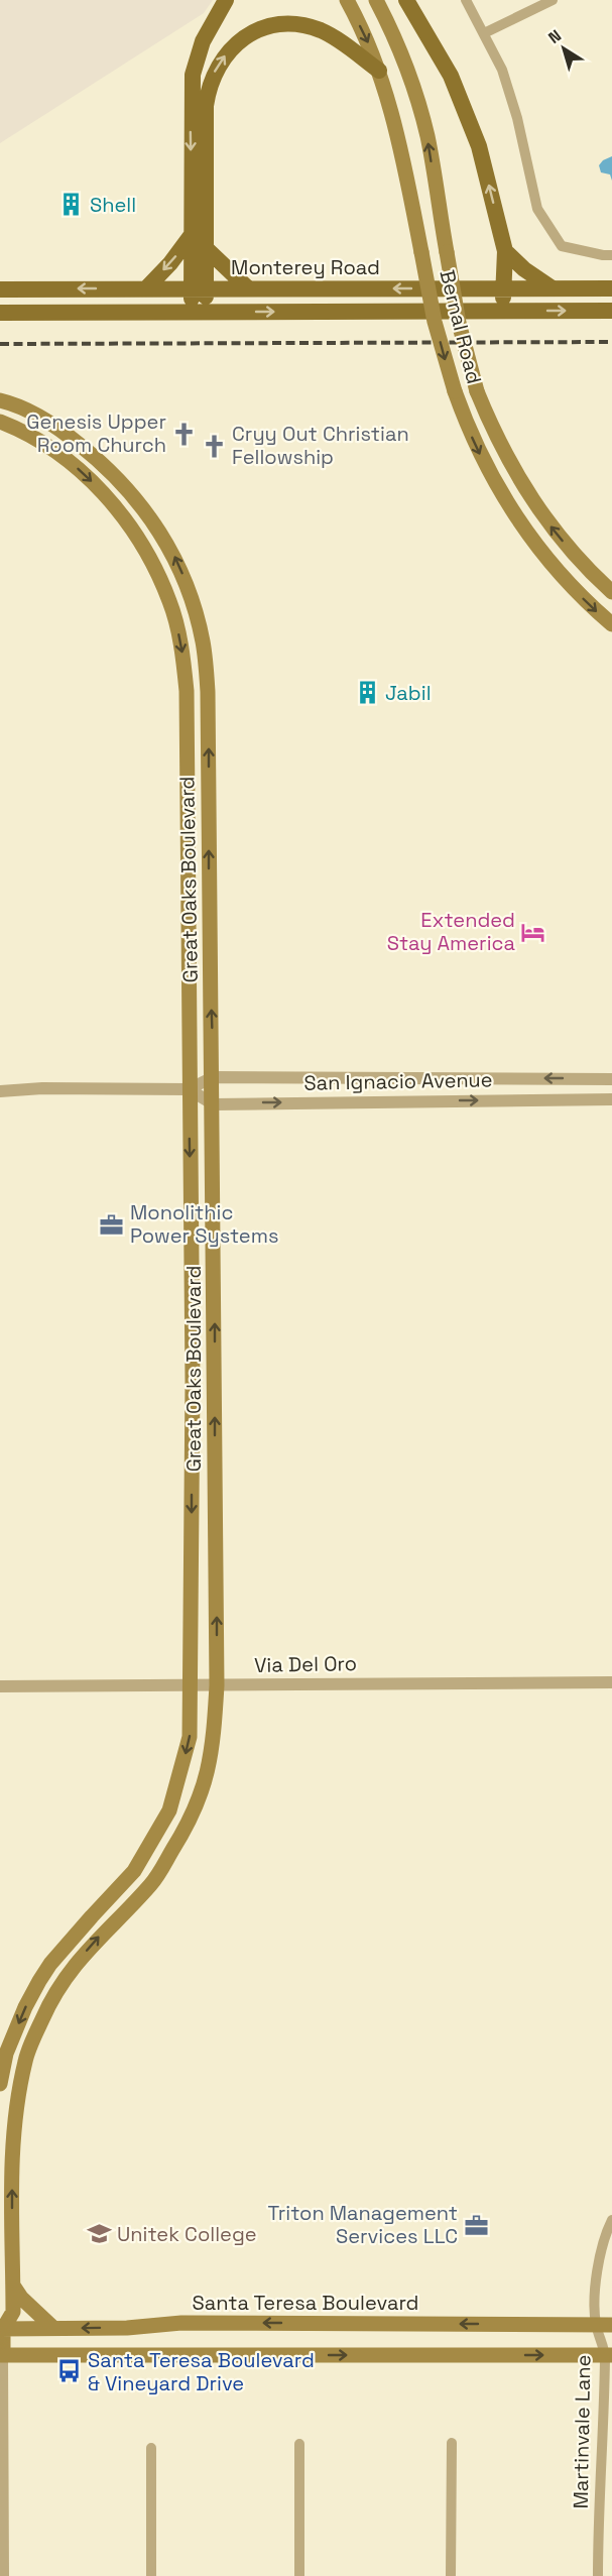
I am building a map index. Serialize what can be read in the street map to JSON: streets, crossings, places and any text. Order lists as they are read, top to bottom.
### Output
{
  "streets": {
    "main road": [
      "Monterey Road",
      "Bernal Road",
      "Great Oaks Boulevard",
      "Santa Teresa Boulevard"
    ],
    "street": ["San Ignacio Avenue", "Via Del Oro", "Martinvale Lane"]
  },
  "crossings": [
    ["Great Oaks Boulevard", "San Ignacio Avenue"],
    ["Great Oaks Boulevard", "Via Del Oro"],
    ["Great Oaks Boulevard", "Santa Teresa Boulevard"],
    ["Santa Teresa Boulevard", "Martinvale Lane"]
  ],
  "places": {
    "building": ["Shell", "Jabil"],
    "church": ["Genesis Upper Room Church", "Cryy Out Christian Fellowship"],
    "hotel": ["Extended Stay America"],
    "office": ["Monolithic Power Systems", "Triton Management Services LLC"],
    "school or university": ["Unitek College"],
    "bus stop": ["Santa Teresa Boulevard & Vineyard Drive"]
  },
  "north": "top left"
}
